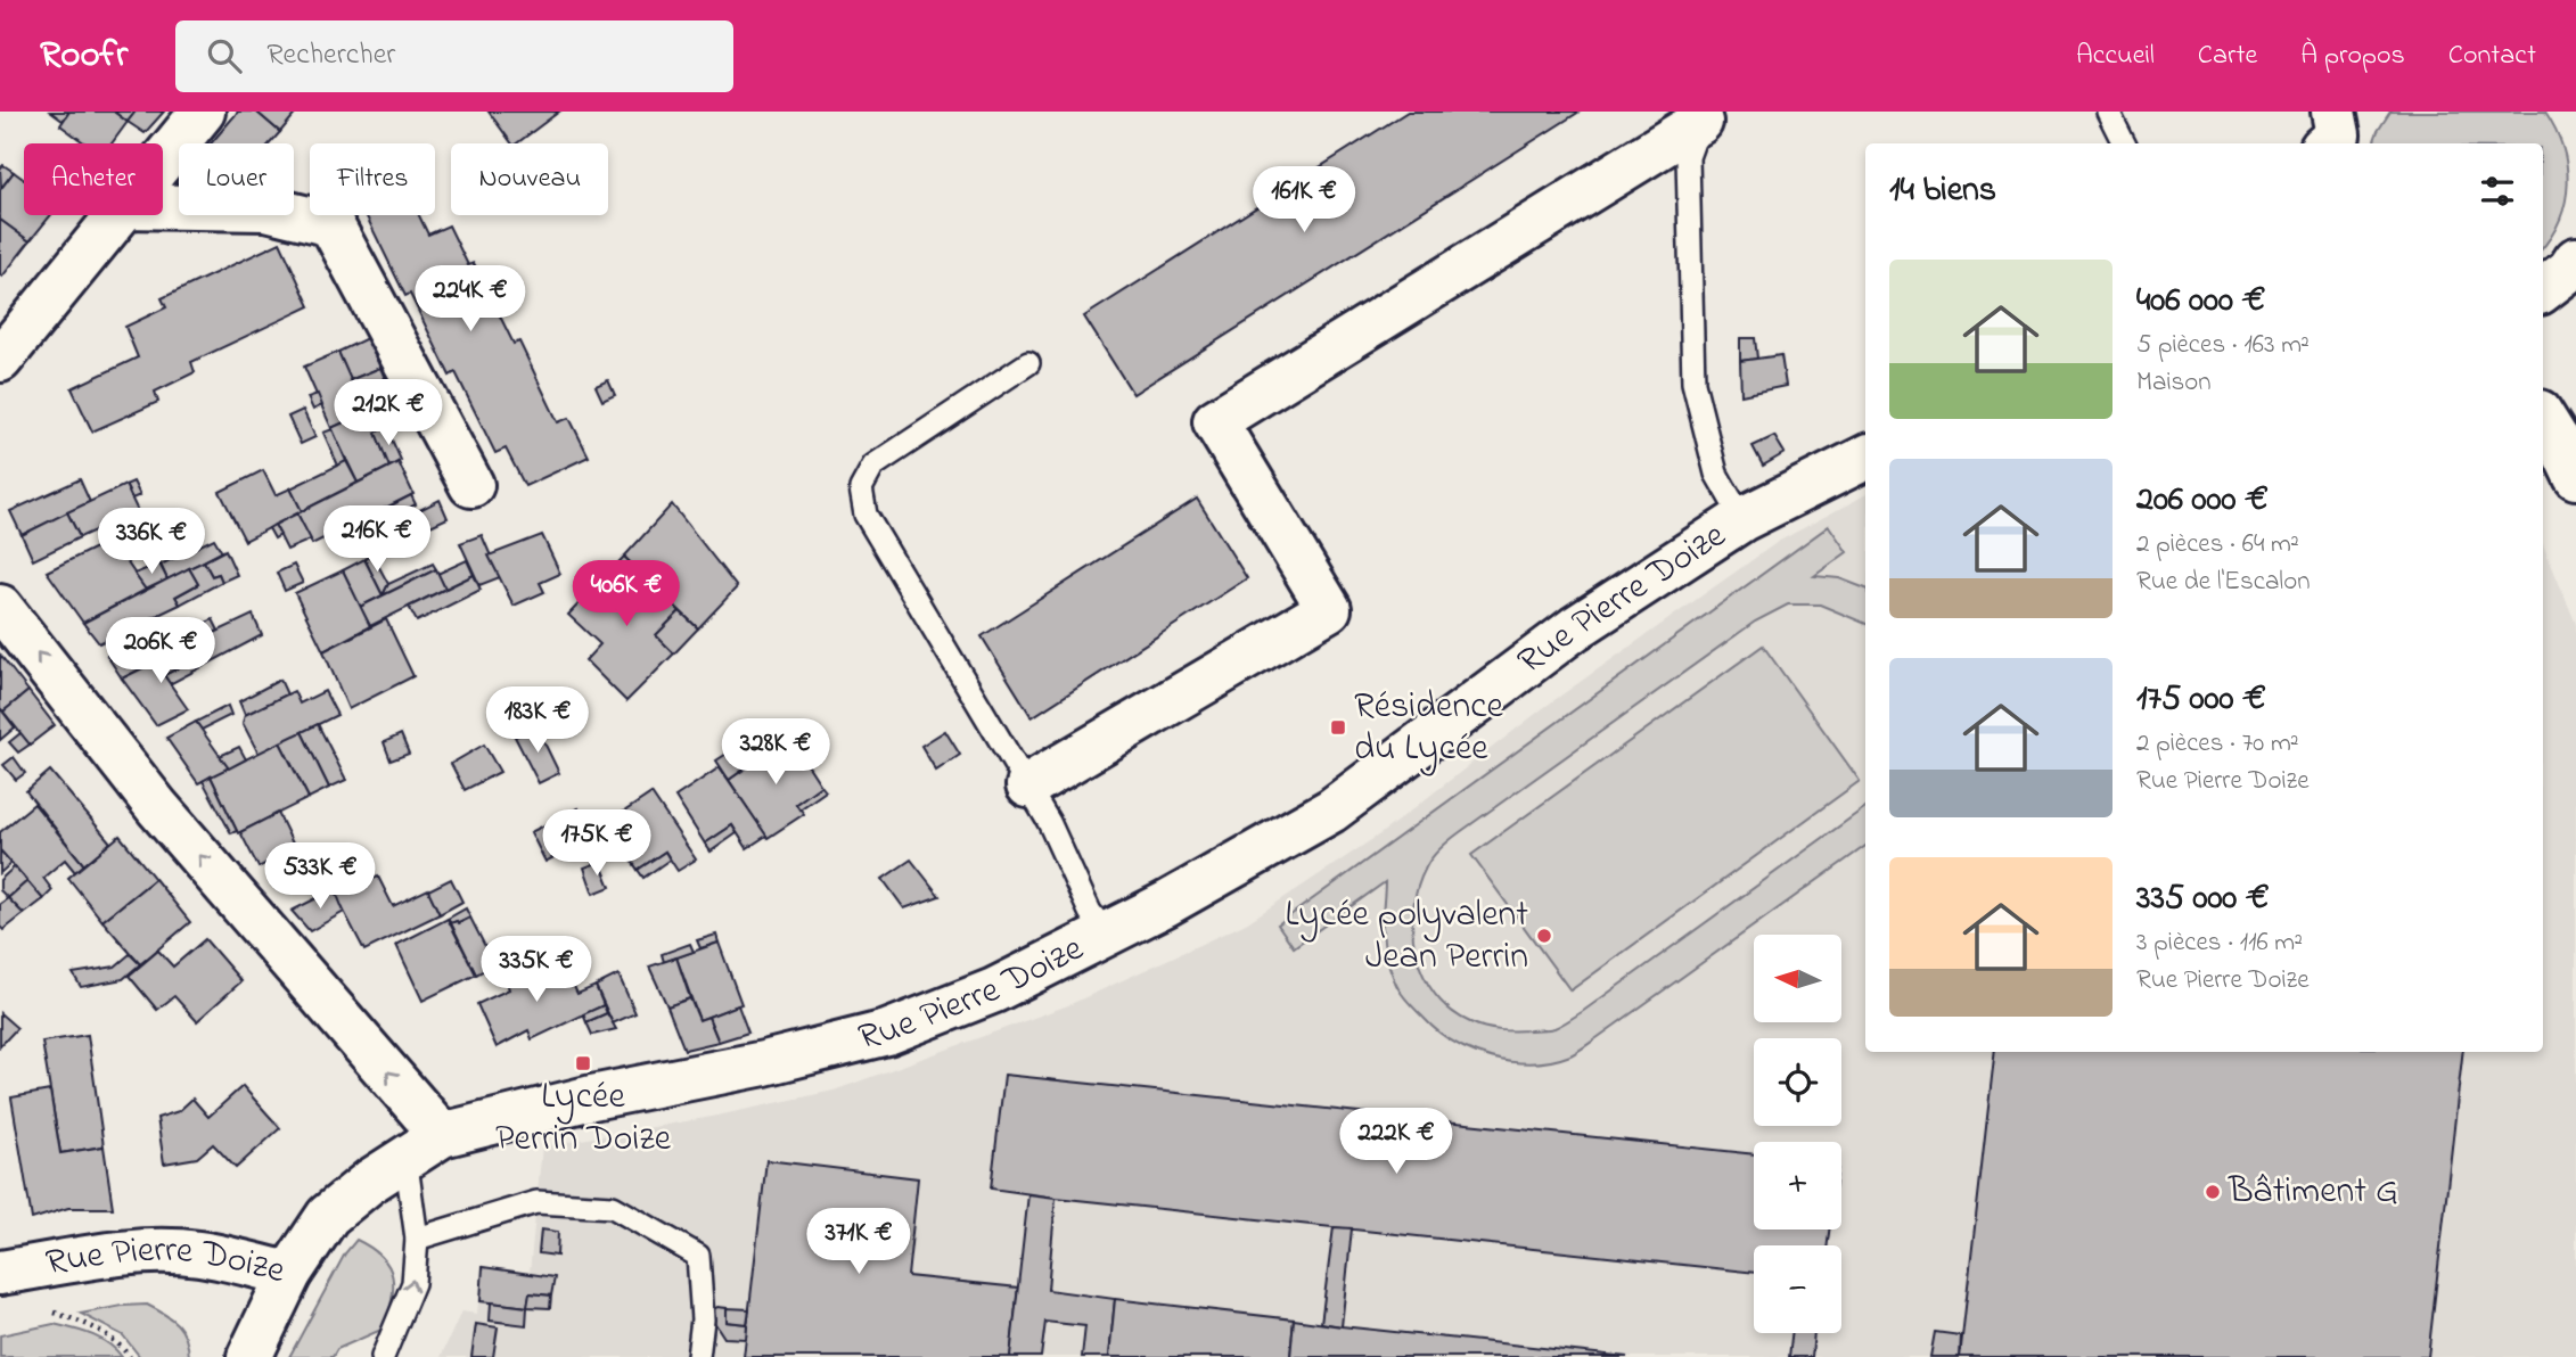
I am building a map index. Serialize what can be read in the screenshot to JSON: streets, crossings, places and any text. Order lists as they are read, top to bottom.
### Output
{
  "streets": {
    "street": ["Rue Pierre Doize"]
  },
  "places": {
    "transit": ["Résidence du Lycée", "Lycée Perrin Doize"],
    "other": ["Lycée polyvalent Jean Perrin", "Bâtiment G"]
  },
  "north": "left",
  "page": {
    "header": "Roofr",
    "search": "Rechercher",
    "nav": [
      "Accueil",
      "Carte",
      "À propos",
      "Contact"
    ],
    "chip": [
      "Acheter",
      "Louer",
      "Filtres",
      "Nouveau"
    ],
    "heading": "14 biens",
    "price": [
      "161K €",
      "224K €",
      "212K €",
      "216K €",
      "336K €",
      "406K €",
      "206K €",
      "183K €",
      "328K €",
      "175K €",
      "533K €",
      "335K €",
      "222K €",
      "371K €"
    ],
    "list": [
      {
        "name": "406 000 €",
        "note": "5 pièces · 163 m² · Maison"
      },
      {
        "name": "206 000 €",
        "note": "2 pièces · 64 m² · Rue de l'Escalon"
      },
      {
        "name": "175 000 €",
        "note": "2 pièces · 70 m² · Rue Pierre Doize"
      },
      {
        "name": "335 000 €",
        "note": "3 pièces · 116 m² · Rue Pierre Doize"
      }
    ],
    "map_buttons": ["+", "−"]
  }
}
